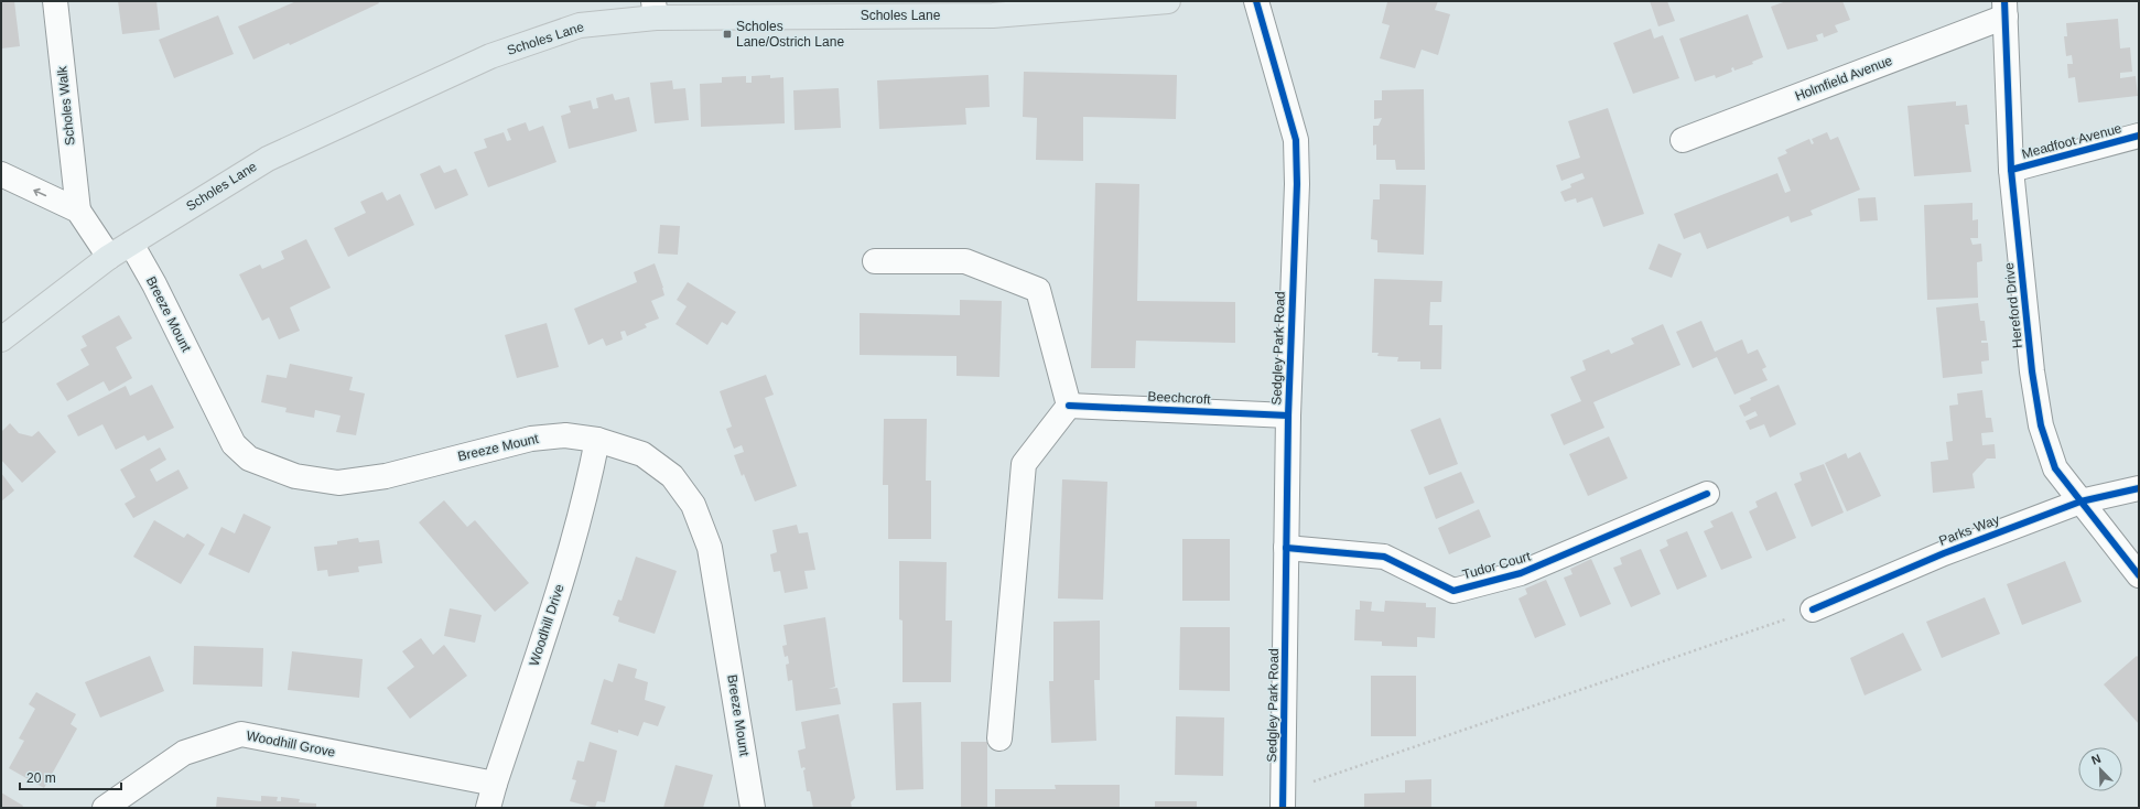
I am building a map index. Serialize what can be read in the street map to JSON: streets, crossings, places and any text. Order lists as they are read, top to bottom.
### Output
{
  "streets": {
    "main road": ["Scholes Lane"],
    "street": [
      "Holmfield Avenue",
      "Scholes Walk",
      "Meadfoot Avenue",
      "Hereford Drive",
      "Breeze Mount",
      "Sedgley Park Road",
      "Beechcroft",
      "Parks Way",
      "Tudor Court",
      "Woodhill Drive",
      "Woodhill Grove"
    ]
  },
  "crossings": [
    ["Scholes Lane", "Breeze Mount"],
    ["Holmfield Avenue", "Hereford Drive"],
    ["Meadfoot Avenue", "Hereford Drive"],
    ["Hereford Drive", "Parks Way"],
    ["Breeze Mount", "Woodhill Drive"],
    ["Sedgley Park Road", "Beechcroft"],
    ["Sedgley Park Road", "Tudor Court"],
    ["Woodhill Drive", "Woodhill Grove"]
  ],
  "places": {
    "transit": ["Scholes Lane/Ostrich Lane"]
  },
  "scale_bar": "20 m",
  "north": "top left"
}
